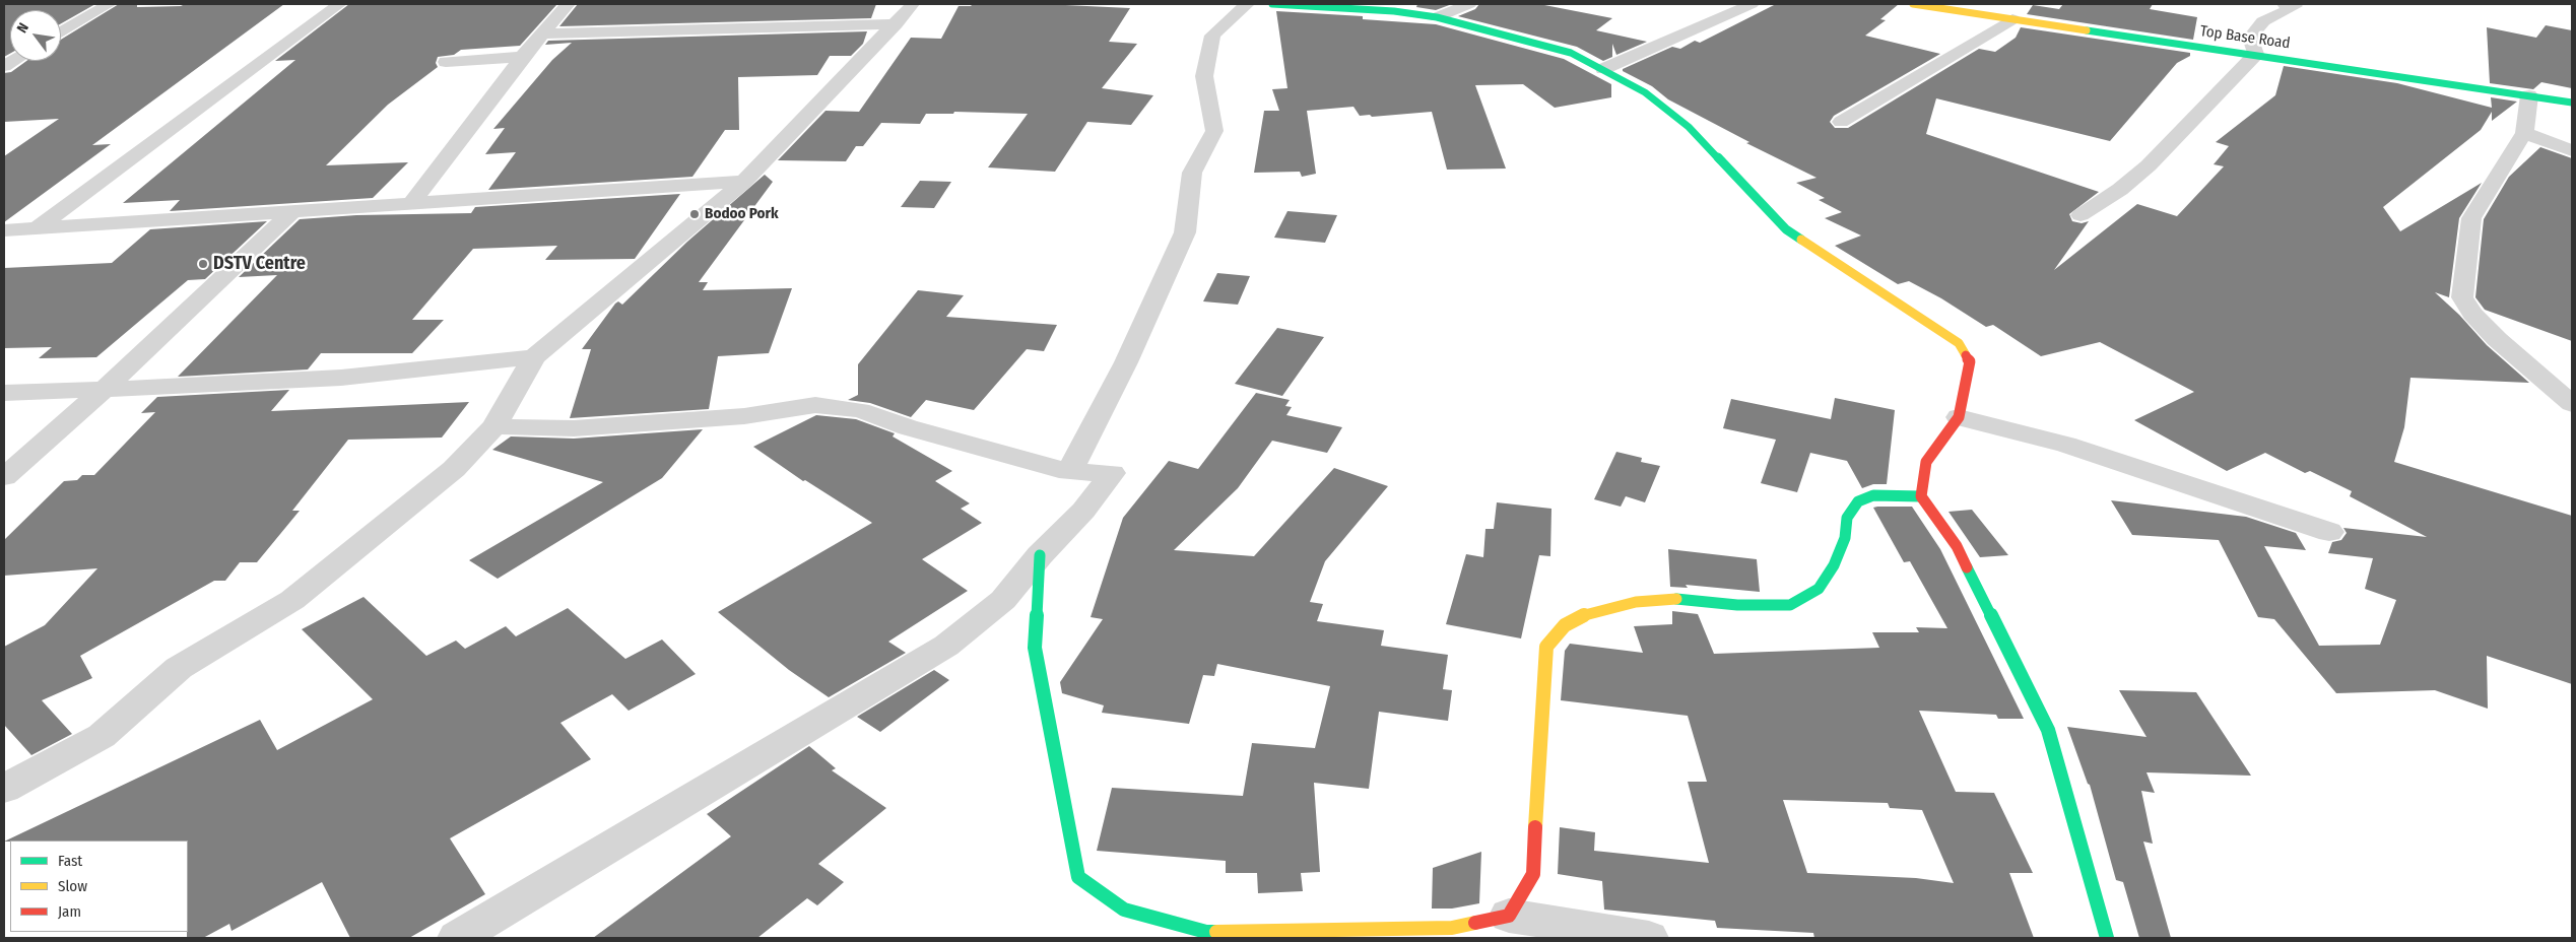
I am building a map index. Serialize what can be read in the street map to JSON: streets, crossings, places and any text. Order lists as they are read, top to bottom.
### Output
{
  "streets": {
    "street": ["Top Base Road"]
  },
  "places": ["Bodoo Pork", "DSTV Centre"],
  "legend": ["Fast", "Slow", "Jam"],
  "north": "top left"
}
